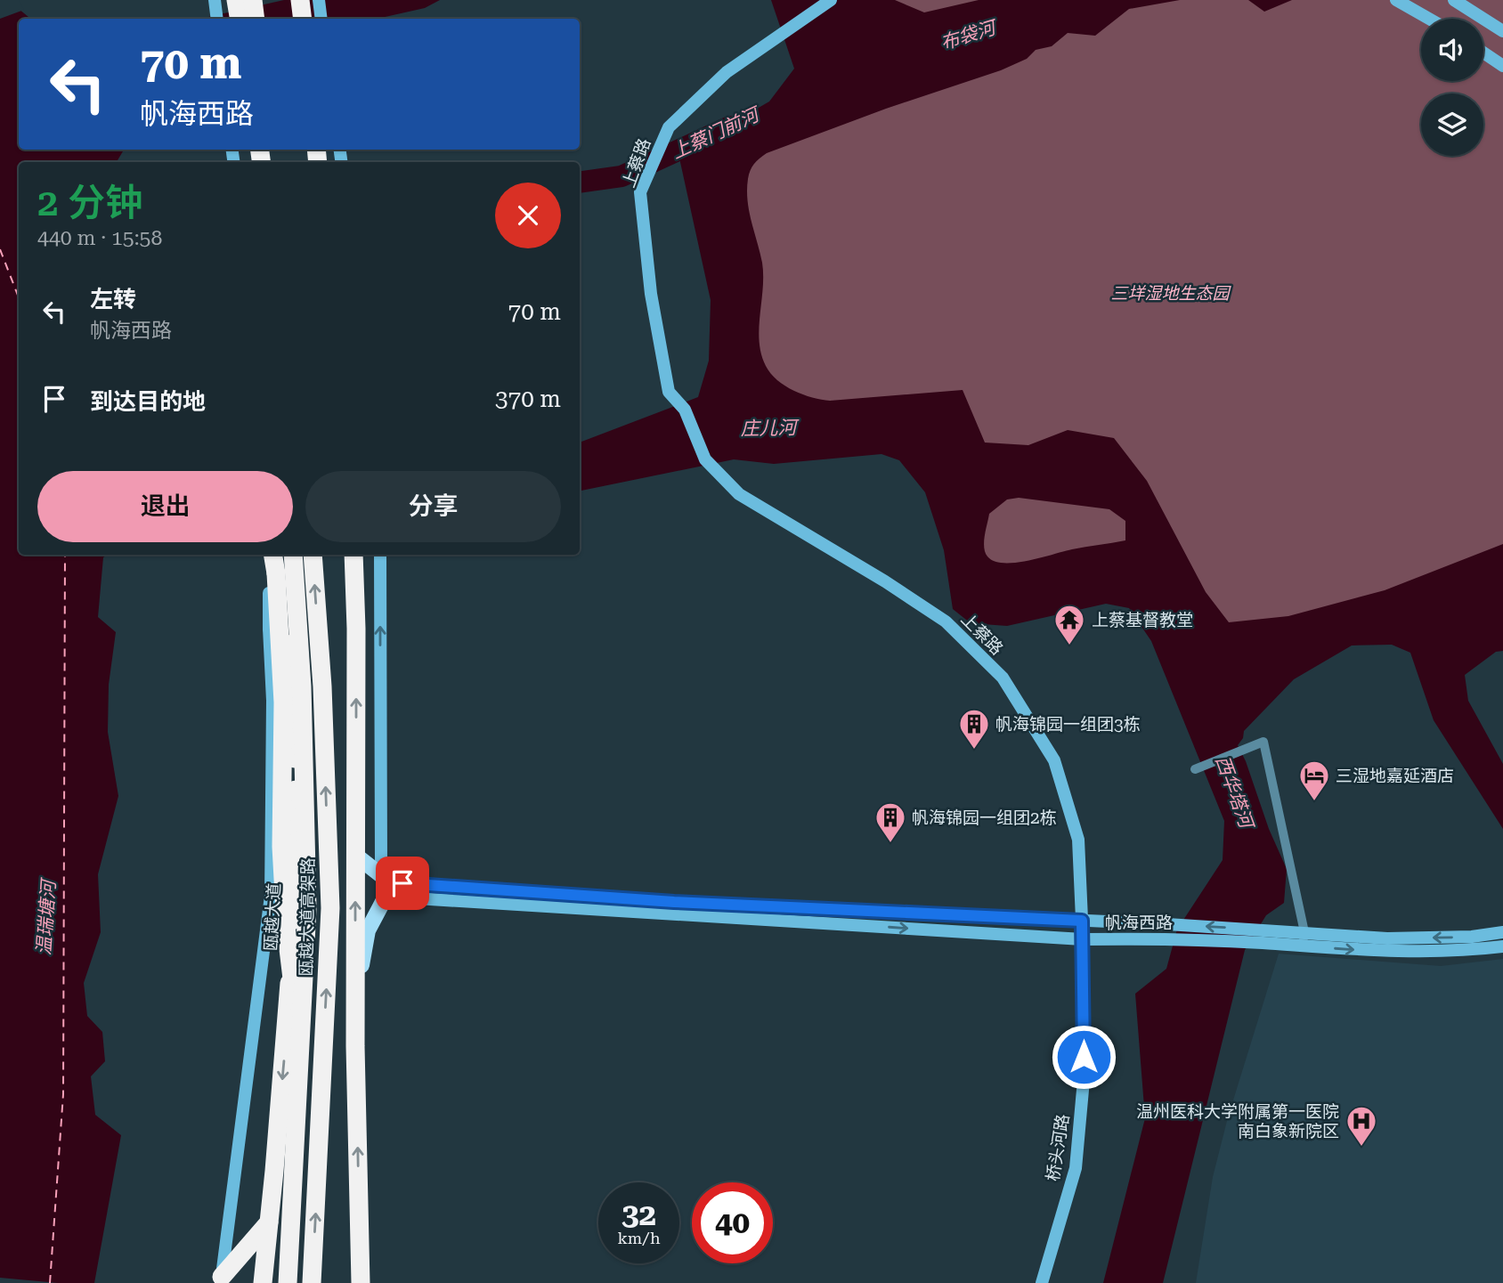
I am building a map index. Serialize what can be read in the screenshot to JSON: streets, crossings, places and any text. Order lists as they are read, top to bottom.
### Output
{
  "streets": {
    "highway": ["瓯越大道", "瓯越大道高架路"],
    "street": ["上蔡路", "帆海西路", "桥头河路"]
  },
  "crossings": [
    ["上蔡路", "帆海西路"],
    ["上蔡路", "桥头河路"],
    ["帆海西路", "桥头河路"]
  ],
  "water": [
    "布袋河",
    "上蔡门前河",
    "庄儿河",
    "西华塔河",
    "温瑞塘河"
  ],
  "parks": ["三垟湿地生态园"],
  "places": {
    "temple": ["上蔡基督教堂"],
    "building": ["帆海锦园一组团3栋", "帆海锦园一组团2栋"],
    "hotel": ["三湿地嘉延酒店"],
    "hospital": ["温州医科大学附属第一医院 南白象新院区"]
  },
  "page": {
    "turn": ["70 m", "帆海西路"],
    "heading": ["2 分钟", "440 m · 15:58"],
    "list": [
      {
        "name": "左转",
        "note": "帆海西路",
        "value": "70 m"
      },
      {
        "name": "到达目的地",
        "value": "370 m"
      }
    ],
    "buttons": ["退出", "分享"],
    "speed": "32 km/h",
    "limit": "40"
  }
}
